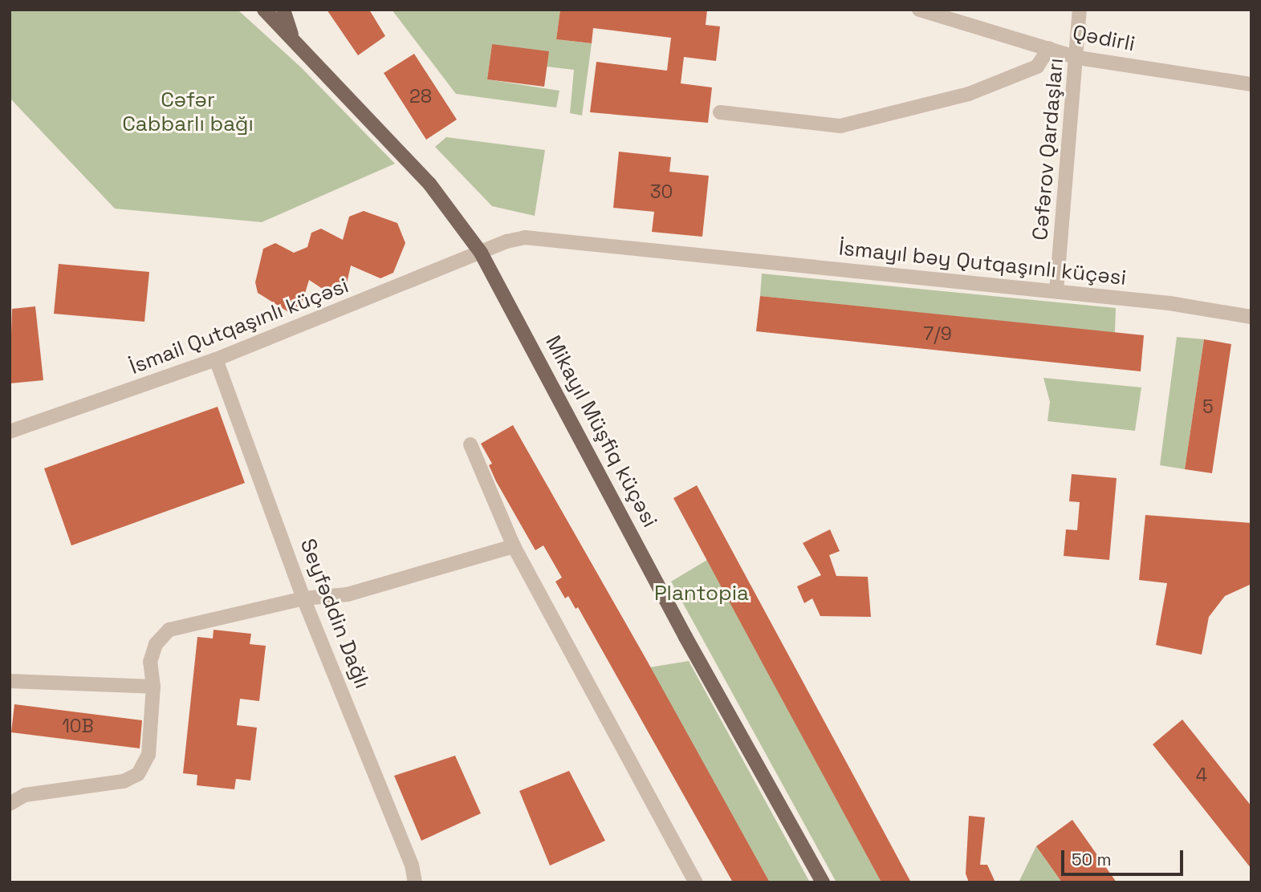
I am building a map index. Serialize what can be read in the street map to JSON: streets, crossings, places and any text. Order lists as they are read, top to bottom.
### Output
{
  "streets": {
    "main road": ["Mikayıl Müşfiq küçəsi"],
    "street": [
      "Qədirli",
      "Cəfərov Qardaşları",
      "İsmayıl bəy Qutqaşınlı küçəsi",
      "İsmail Qutqaşınlı küçəsi",
      "Seyfəddin Dağlı"
    ]
  },
  "crossings": [
    ["Qədirli", "Cəfərov Qardaşları"],
    ["Cəfərov Qardaşları", "İsmayıl bəy Qutqaşınlı küçəsi"],
    ["İsmayıl bəy Qutqaşınlı küçəsi", "İsmail Qutqaşınlı küçəsi"],
    ["İsmail Qutqaşınlı küçəsi", "Mikayıl Müşfiq küçəsi"],
    ["İsmail Qutqaşınlı küçəsi", "Seyfəddin Dağlı"]
  ],
  "parks": ["Cəfər Cabbarlı bağı", "Plantopia"],
  "house_numbers": [
    "28",
    "30",
    "7/9",
    "5",
    "10B",
    "4"
  ],
  "scale_bar": "50 m"
}
